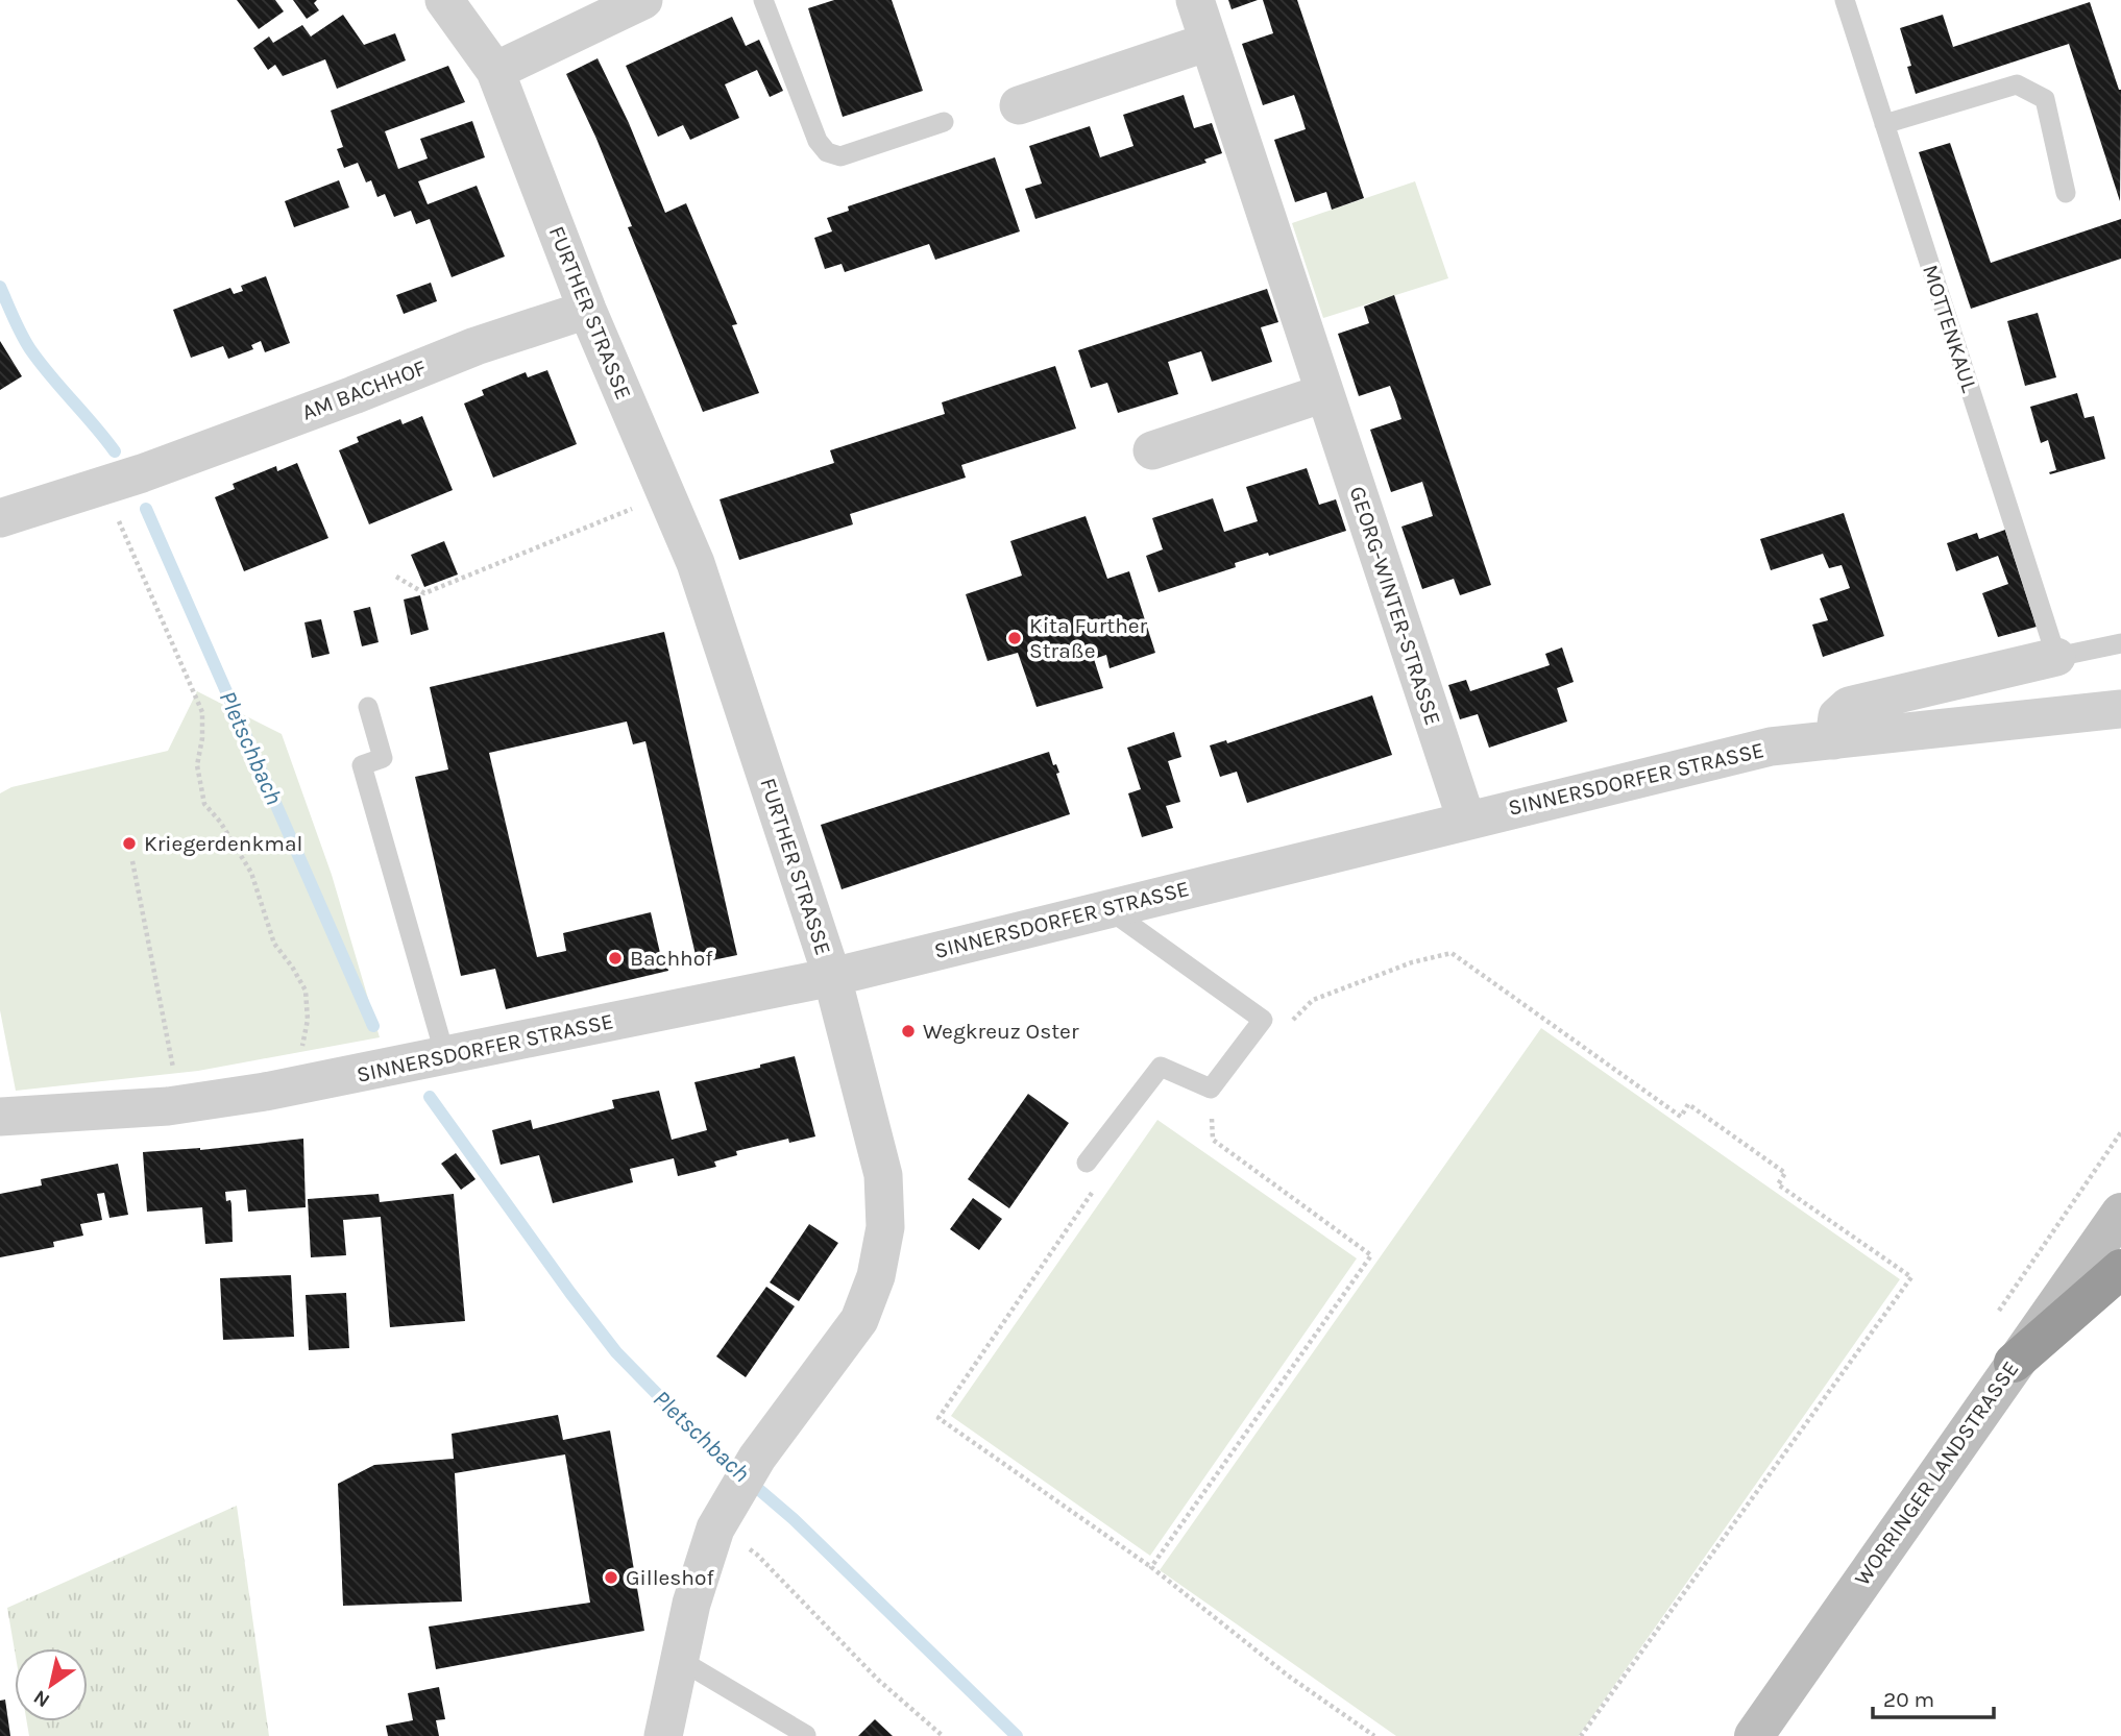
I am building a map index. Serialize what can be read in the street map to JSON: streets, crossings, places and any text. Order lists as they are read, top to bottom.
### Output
{
  "streets": {
    "main road": ["WORRINGER LANDSTRASSE"],
    "street": [
      "FURTHER STRASSE",
      "AM BACHHOF",
      "GEORG-WINTER-STRASSE",
      "SINNERSDORFER STRASSE"
    ],
    "lane": ["MOTTENKAUL"]
  },
  "crossings": [
    ["FURTHER STRASSE", "AM BACHHOF"],
    ["FURTHER STRASSE", "SINNERSDORFER STRASSE"],
    ["GEORG-WINTER-STRASSE", "SINNERSDORFER STRASSE"]
  ],
  "water": ["Pletschbach"],
  "places": [
    "Kita Further Straße",
    "Kriegerdenkmal",
    "Bachhof",
    "Wegkreuz Oster",
    "Gilleshof"
  ],
  "scale_bar": "20 m",
  "north": "bottom left"
}
